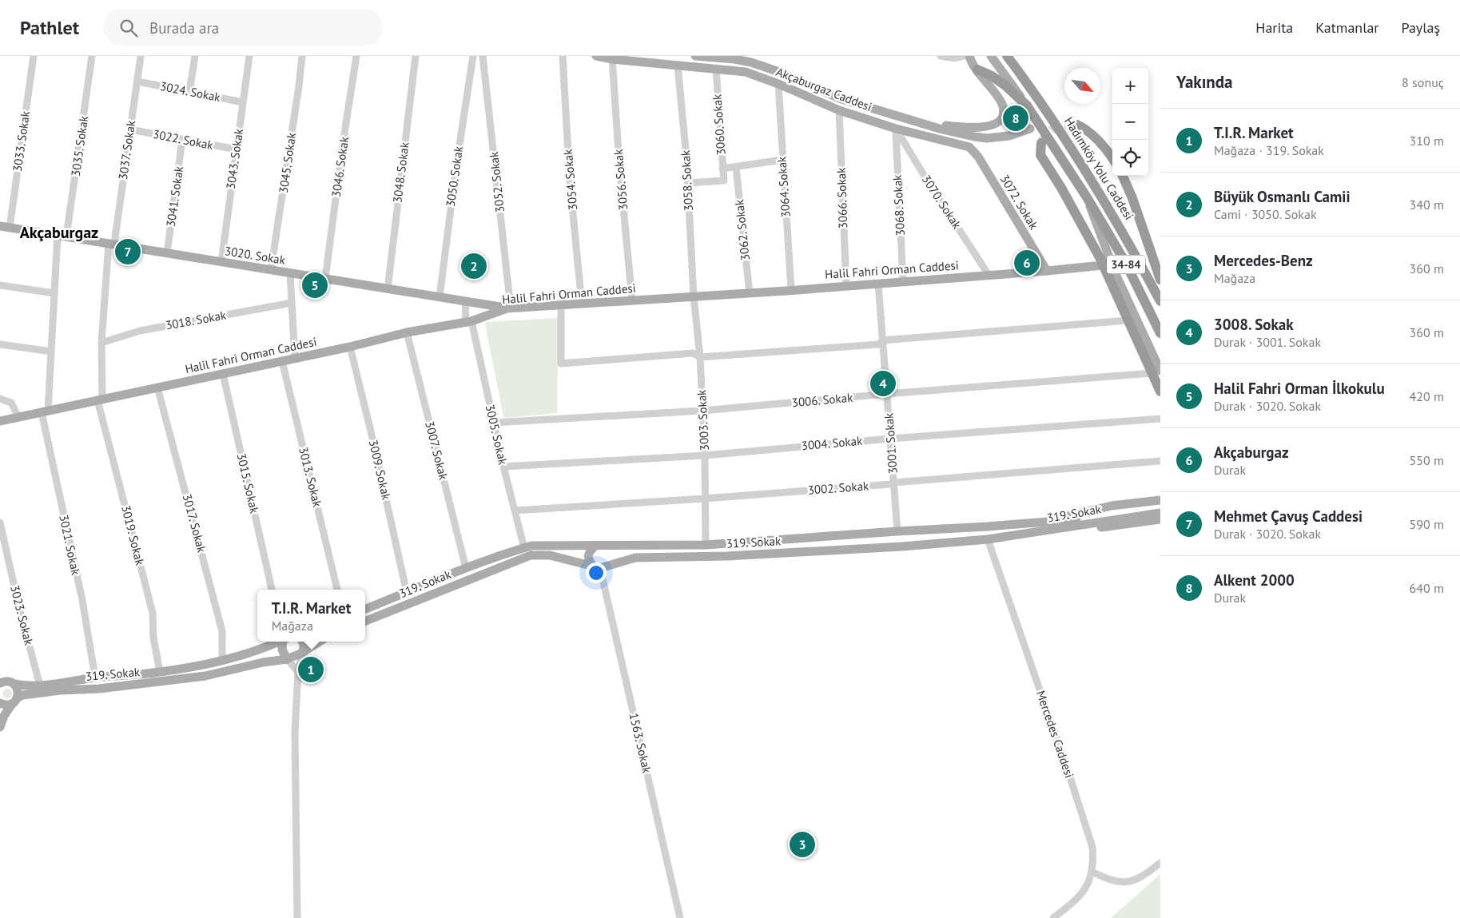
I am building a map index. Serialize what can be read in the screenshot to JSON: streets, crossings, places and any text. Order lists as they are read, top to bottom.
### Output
{
  "streets": {
    "highway": ["Hadımköy Yolu Caddesi", "34-84"],
    "main road": [
      "Akçaburgaz Caddesi",
      "3072. Sokak",
      "3020. Sokak",
      "Halil Fahri Orman Caddesi",
      "319. Sokak"
    ],
    "street": [
      "3024. Sokak",
      "3060. Sokak",
      "3022. Sokak",
      "3033. Sokak",
      "3035. Sokak",
      "3037. Sokak",
      "3043. Sokak",
      "3045. Sokak",
      "3046. Sokak",
      "3048. Sokak",
      "3050. Sokak",
      "3054. Sokak",
      "3056. Sokak",
      "3058. Sokak",
      "3052. Sokak",
      "3064. Sokak",
      "3041. Sokak",
      "3066. Sokak",
      "3070. Sokak",
      "3068. Sokak",
      "3062. Sokak",
      "3018. Sokak",
      "3006. Sokak",
      "3003. Sokak",
      "3005. Sokak",
      "3004. Sokak",
      "3001. Sokak",
      "3007. Sokak",
      "3009. Sokak",
      "3013. Sokak",
      "3015. Sokak",
      "3002. Sokak",
      "3017. Sokak",
      "3019. Sokak",
      "3021. Sokak",
      "3023. Sokak",
      "Mercedes Caddesi",
      "1563. Sokak"
    ]
  },
  "crossings": [
    ["Akçaburgaz Caddesi", "3060. Sokak"],
    ["Akçaburgaz Caddesi", "3056. Sokak"],
    ["Akçaburgaz Caddesi", "3058. Sokak"],
    ["Akçaburgaz Caddesi", "3064. Sokak"],
    ["Akçaburgaz Caddesi", "3066. Sokak"],
    ["Akçaburgaz Caddesi", "3070. Sokak"],
    ["Akçaburgaz Caddesi", "3072. Sokak"],
    ["Akçaburgaz Caddesi", "3068. Sokak"],
    ["3024. Sokak", "3037. Sokak"],
    ["3024. Sokak", "3043. Sokak"],
    ["3060. Sokak", "3058. Sokak"],
    ["3022. Sokak", "3037. Sokak"],
    ["3022. Sokak", "3043. Sokak"],
    ["3022. Sokak", "3041. Sokak"],
    ["3033. Sokak", "3020. Sokak"],
    ["3035. Sokak", "3020. Sokak"],
    ["3035. Sokak", "3021. Sokak"],
    ["3037. Sokak", "3020. Sokak"],
    ["3037. Sokak", "3019. Sokak"],
    ["3043. Sokak", "3020. Sokak"],
    ["3045. Sokak", "3020. Sokak"],
    ["3046. Sokak", "3020. Sokak"],
    ["Hadımköy Yolu Caddesi", "34-84"],
    ["3048. Sokak", "3020. Sokak"],
    ["3050. Sokak", "3020. Sokak"],
    ["3054. Sokak", "Halil Fahri Orman Caddesi"],
    ["3056. Sokak", "Halil Fahri Orman Caddesi"],
    ["3058. Sokak", "Halil Fahri Orman Caddesi"],
    ["3058. Sokak", "3003. Sokak"],
    ["3052. Sokak", "3020. Sokak"],
    ["3052. Sokak", "Halil Fahri Orman Caddesi"],
    ["3064. Sokak", "Halil Fahri Orman Caddesi"],
    ["3041. Sokak", "3020. Sokak"],
    ["3066. Sokak", "Halil Fahri Orman Caddesi"],
    ["3070. Sokak", "3068. Sokak"],
    ["3070. Sokak", "Halil Fahri Orman Caddesi"],
    ["3072. Sokak", "Halil Fahri Orman Caddesi"],
    ["3068. Sokak", "Halil Fahri Orman Caddesi"],
    ["3062. Sokak", "Halil Fahri Orman Caddesi"],
    ["3020. Sokak", "Halil Fahri Orman Caddesi"],
    ["3020. Sokak", "3005. Sokak"],
    ["3020. Sokak", "3019. Sokak"],
    ["3020. Sokak", "3021. Sokak"],
    ["Halil Fahri Orman Caddesi", "3003. Sokak"],
    ["Halil Fahri Orman Caddesi", "3005. Sokak"],
    ["Halil Fahri Orman Caddesi", "3001. Sokak"],
    ["Halil Fahri Orman Caddesi", "3007. Sokak"],
    ["Halil Fahri Orman Caddesi", "3009. Sokak"],
    ["Halil Fahri Orman Caddesi", "3013. Sokak"],
    ["Halil Fahri Orman Caddesi", "3015. Sokak"],
    ["Halil Fahri Orman Caddesi", "3017. Sokak"],
    ["Halil Fahri Orman Caddesi", "3019. Sokak"],
    ["Halil Fahri Orman Caddesi", "3021. Sokak"],
    ["3018. Sokak", "3019. Sokak"],
    ["3006. Sokak", "3003. Sokak"],
    ["3006. Sokak", "3005. Sokak"],
    ["3006. Sokak", "3001. Sokak"],
    ["3003. Sokak", "3004. Sokak"],
    ["3003. Sokak", "3002. Sokak"],
    ["3003. Sokak", "319. Sokak"],
    ["3005. Sokak", "3004. Sokak"],
    ["3005. Sokak", "3002. Sokak"],
    ["3005. Sokak", "319. Sokak"],
    ["3004. Sokak", "3001. Sokak"],
    ["3001. Sokak", "3002. Sokak"],
    ["3001. Sokak", "319. Sokak"],
    ["3007. Sokak", "319. Sokak"],
    ["3009. Sokak", "319. Sokak"],
    ["319. Sokak", "3017. Sokak"],
    ["319. Sokak", "3019. Sokak"],
    ["319. Sokak", "3021. Sokak"],
    ["319. Sokak", "3023. Sokak"],
    ["319. Sokak", "Mercedes Caddesi"],
    ["319. Sokak", "1563. Sokak"]
  ],
  "districts": ["Akçaburgaz"],
  "north": "bottom right",
  "page": {
    "header": "Pathlet",
    "search": "Burada ara",
    "nav": ["Harita", "Katmanlar", "Paylaş"],
    "heading": ["Yakında", "8 sonuç"],
    "map_buttons": ["+", "−"],
    "pins": [
      "8",
      "7",
      "6",
      "2",
      "5",
      "4",
      "1",
      "3"
    ],
    "list": [
      {
        "mark": "1",
        "name": "T.I.R. Market",
        "note": "Mağaza · 319. Sokak",
        "value": "310 m"
      },
      {
        "mark": "2",
        "name": "Büyük Osmanlı Camii",
        "note": "Cami · 3050. Sokak",
        "value": "340 m"
      },
      {
        "mark": "3",
        "name": "Mercedes-Benz",
        "note": "Mağaza",
        "value": "360 m"
      },
      {
        "mark": "4",
        "name": "3008. Sokak",
        "note": "Durak · 3001. Sokak",
        "value": "360 m"
      },
      {
        "mark": "5",
        "name": "Halil Fahri Orman İlkokulu",
        "note": "Durak · 3020. Sokak",
        "value": "420 m"
      },
      {
        "mark": "6",
        "name": "Akçaburgaz",
        "note": "Durak",
        "value": "550 m"
      },
      {
        "mark": "7",
        "name": "Mehmet Çavuş Caddesi",
        "note": "Durak · 3020. Sokak",
        "value": "590 m"
      },
      {
        "mark": "8",
        "name": "Alkent 2000",
        "note": "Durak",
        "value": "640 m"
      }
    ],
    "popup": ["T.I.R. Market", "Mağaza"]
  }
}
